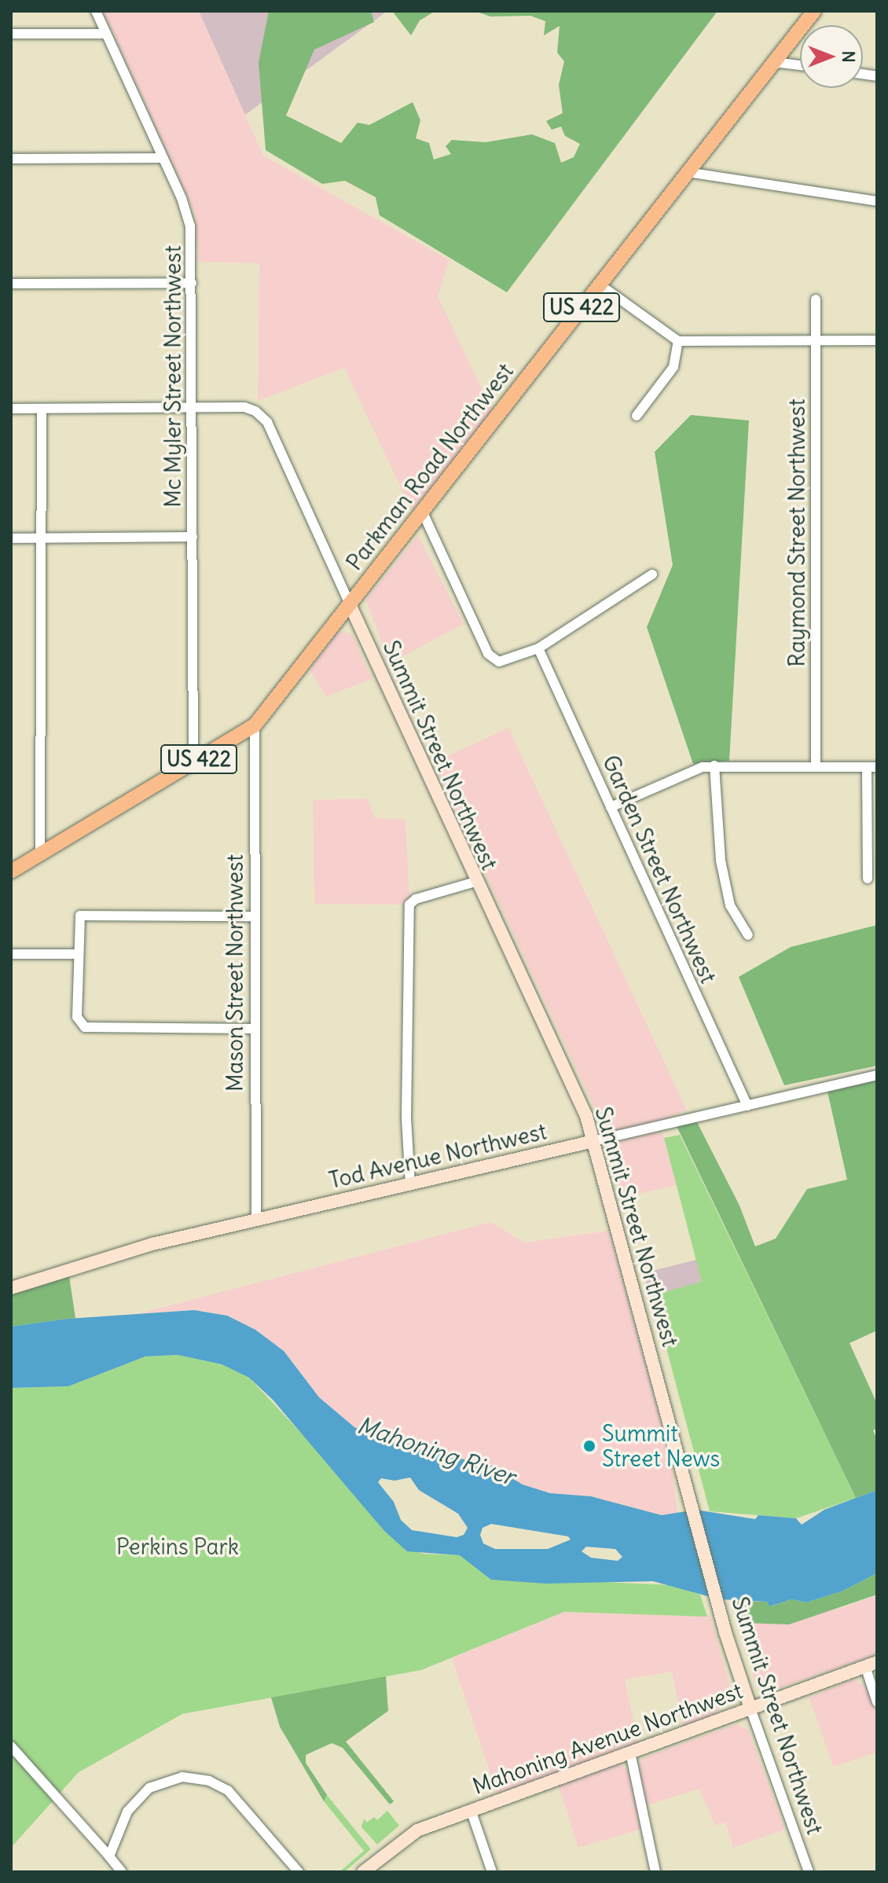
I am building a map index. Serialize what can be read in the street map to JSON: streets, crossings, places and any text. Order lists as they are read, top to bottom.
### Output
{
  "streets": {
    "main road": [
      "US 422",
      "Parkman Road Northwest",
      "Summit Street Northwest",
      "Tod Avenue Northwest",
      "Mahoning Avenue Northwest"
    ],
    "street": [
      "Mc Myler Street Northwest",
      "Raymond Street Northwest",
      "Garden Street Northwest",
      "Mason Street Northwest"
    ]
  },
  "crossings": [
    ["Mc Myler Street Northwest", "Parkman Road Northwest"],
    ["Mc Myler Street Northwest", "Summit Street Northwest"],
    ["Parkman Road Northwest", "Summit Street Northwest"],
    ["Parkman Road Northwest", "Mason Street Northwest"],
    ["Summit Street Northwest", "Tod Avenue Northwest"],
    ["Summit Street Northwest", "Mahoning Avenue Northwest"],
    ["Garden Street Northwest", "Tod Avenue Northwest"],
    ["Mason Street Northwest", "Tod Avenue Northwest"]
  ],
  "water": ["Mahoning River"],
  "parks": ["Perkins Park"],
  "places": ["Summit Street News"],
  "north": "right"
}
